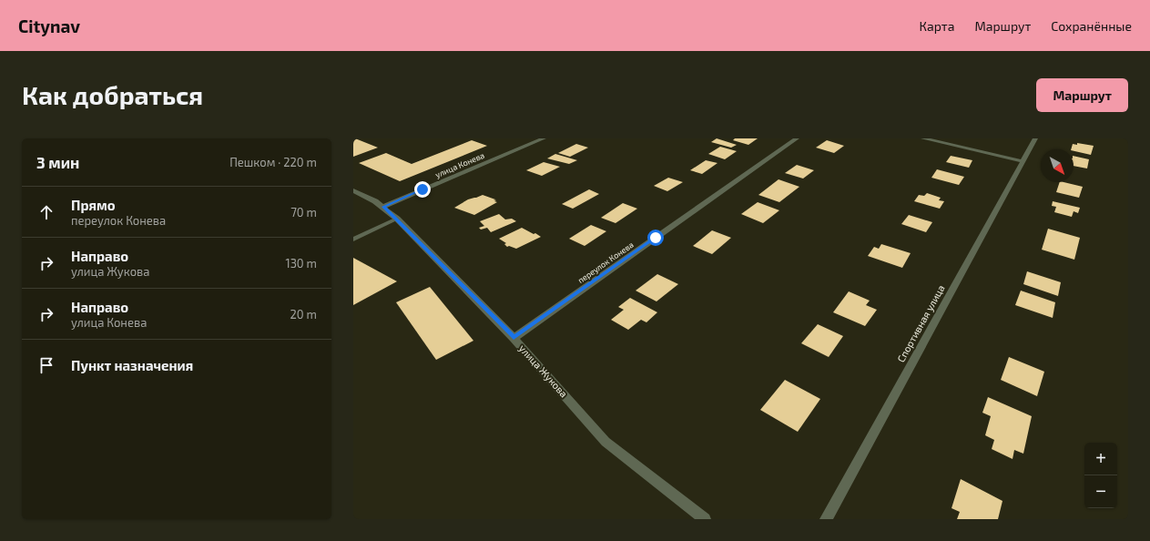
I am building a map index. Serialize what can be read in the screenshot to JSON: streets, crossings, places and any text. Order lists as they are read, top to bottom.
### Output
{
  "streets": {
    "street": [
      "улица Конева",
      "переулок Конева",
      "Спортивная улица",
      "улица Жукова"
    ]
  },
  "crossings": [
    ["улица Конева", "улица Жукова"],
    ["переулок Конева", "улица Жукова"]
  ],
  "north": "bottom right",
  "page": {
    "header": "Citynav",
    "nav": ["Карта", "Маршрут", "Сохранённые"],
    "buttons": "Маршрут",
    "title": "Как добраться",
    "heading": ["3 мин", "Пешком · 220 m"],
    "list": [
      ["Прямо", "переулок Конева", "70 m"],
      ["Направо", "улица Жукова", "130 m"],
      ["Направо", "улица Конева", "20 m"],
      "Пункт назначения"
    ],
    "map_buttons": ["+", "−"]
  }
}
